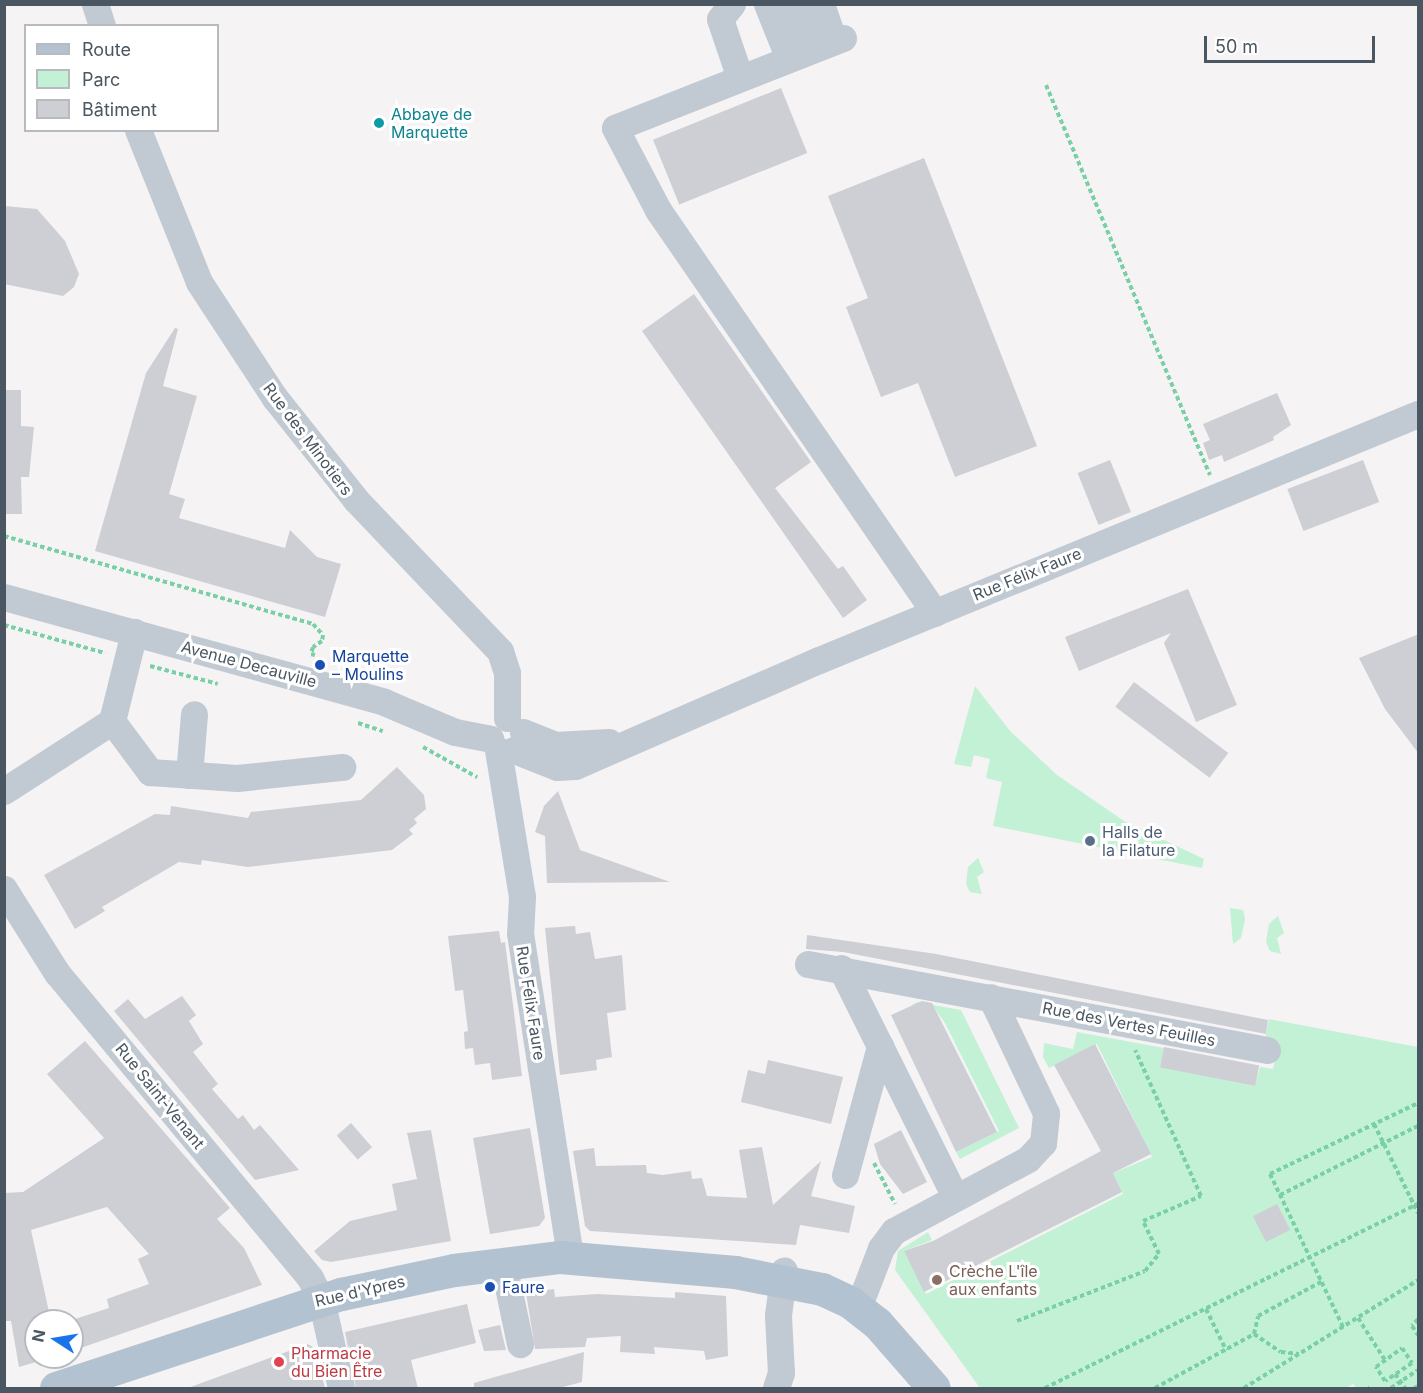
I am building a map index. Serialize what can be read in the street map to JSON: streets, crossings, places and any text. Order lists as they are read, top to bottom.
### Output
{
  "streets": {
    "main road": ["Rue d'Ypres"],
    "street": [
      "Rue des Minotiers",
      "Rue Félix Faure",
      "Avenue Decauville",
      "Rue des Vertes Feuilles",
      "Rue Saint-Venant"
    ]
  },
  "crossings": [
    ["Rue des Minotiers", "Rue Félix Faure"],
    ["Rue des Minotiers", "Avenue Decauville"],
    ["Rue Félix Faure", "Avenue Decauville"],
    ["Rue Félix Faure", "Rue d'Ypres"],
    ["Rue Saint-Venant", "Rue d'Ypres"]
  ],
  "places": [
    "Abbaye de Marquette",
    "Marquette – Moulins",
    "Halls de la Filature",
    "Crèche L'île aux enfants",
    "Faure",
    "Pharmacie du Bien Être"
  ],
  "legend": ["Route", "Parc", "Bâtiment"],
  "scale_bar": "50 m",
  "north": "left"
}
